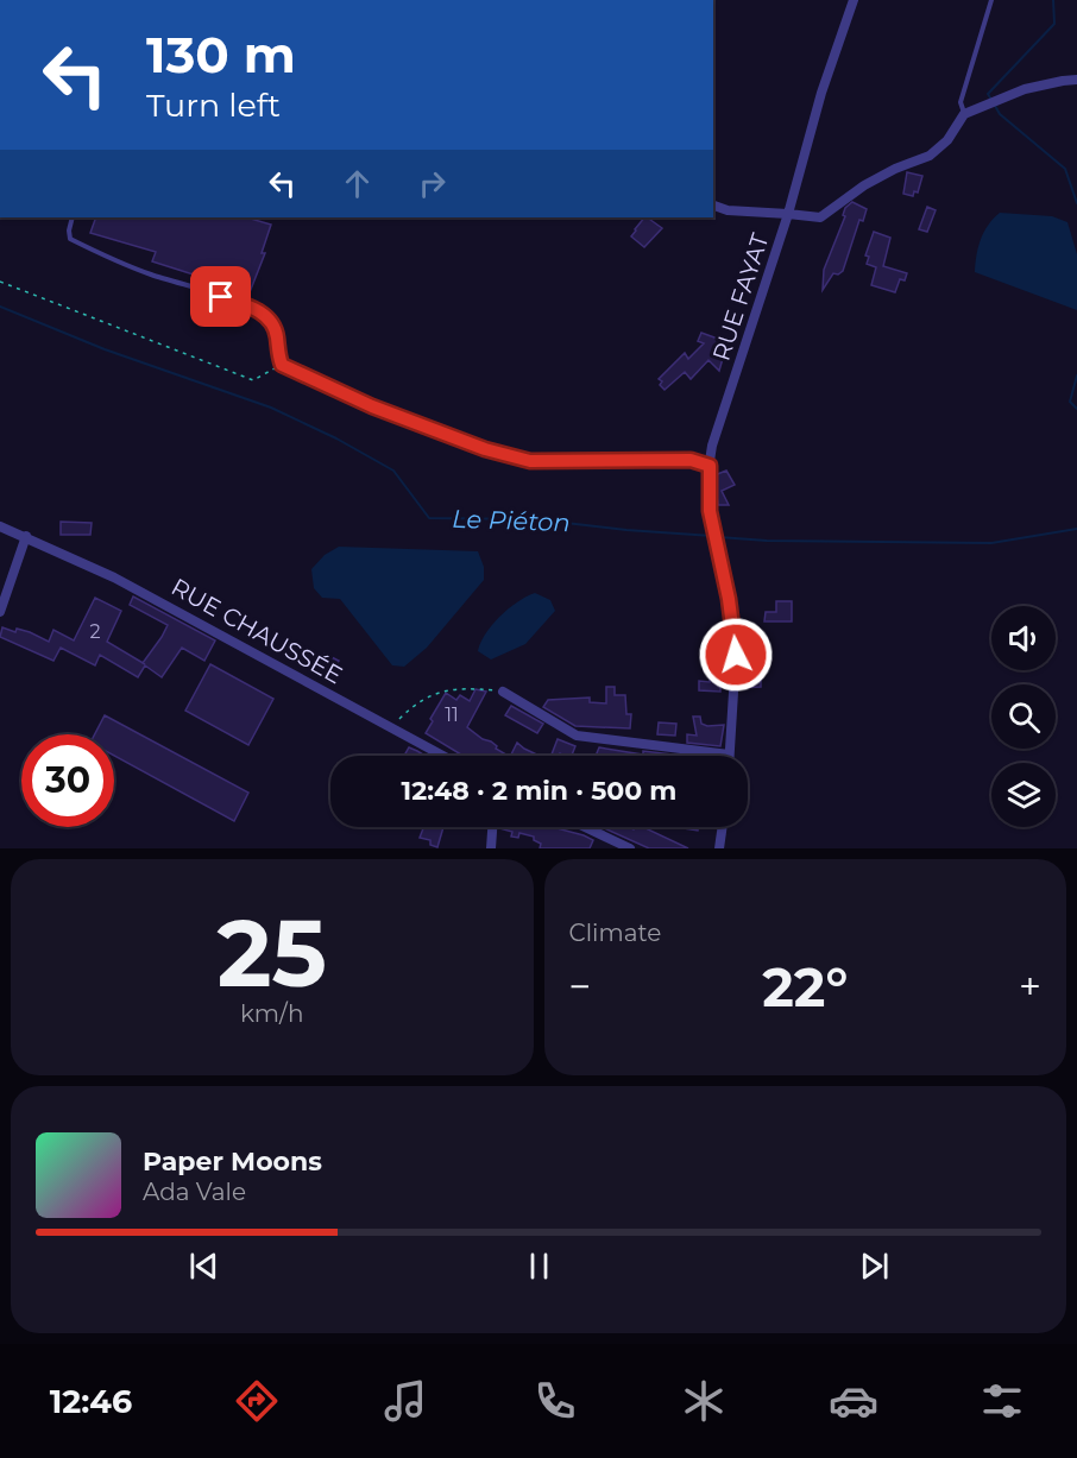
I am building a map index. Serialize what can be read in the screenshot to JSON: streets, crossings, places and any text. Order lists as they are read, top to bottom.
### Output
{
  "streets": {
    "street": ["RUE FAYAT", "RUE CHAUSSÉE"]
  },
  "water": ["Le Piéton"],
  "house_numbers": ["2", "11"],
  "page": {
    "turn": ["130 m", "Turn left"],
    "limit": "30",
    "trip": "12:48 · 2 min · 500 m",
    "tile": [
      ["25", "km/h"],
      "Climate"
    ],
    "heat": ["−", "22°", "+"],
    "song": ["Paper Moons", "Ada Vale"],
    "tabs": "12:46"
  }
}
